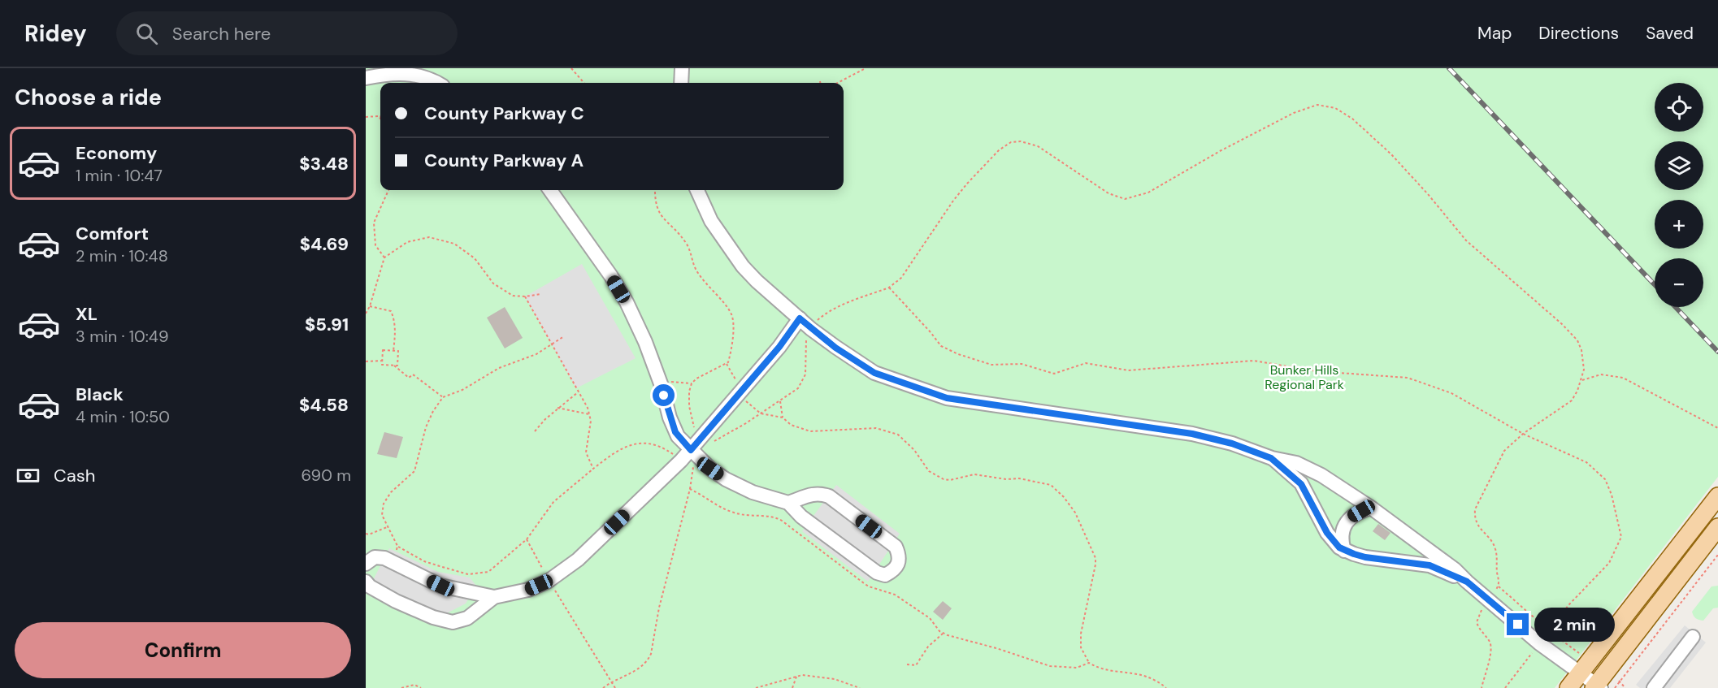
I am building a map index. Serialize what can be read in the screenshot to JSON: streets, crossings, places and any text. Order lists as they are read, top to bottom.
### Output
{
  "parks": ["Bunker Hills Regional Park"],
  "page": {
    "header": "Ridey",
    "search": "Search here",
    "nav": ["Map", "Directions", "Saved"],
    "heading": "Choose a ride",
    "map_buttons": ["+", "−"],
    "banner": ["County Parkway C", "County Parkway A"],
    "list": [
      {
        "name": "Economy",
        "note": "1 min · 10:47",
        "value": "$3.48"
      },
      {
        "name": "Comfort",
        "note": "2 min · 10:48",
        "value": "$4.69"
      },
      {
        "name": "XL",
        "note": "3 min · 10:49",
        "value": "$5.91"
      },
      {
        "name": "Black",
        "note": "4 min · 10:50",
        "value": "$4.58"
      }
    ],
    "pay": ["Cash", "690 m"],
    "bubble": "2 min",
    "buttons": "Confirm"
  }
}
